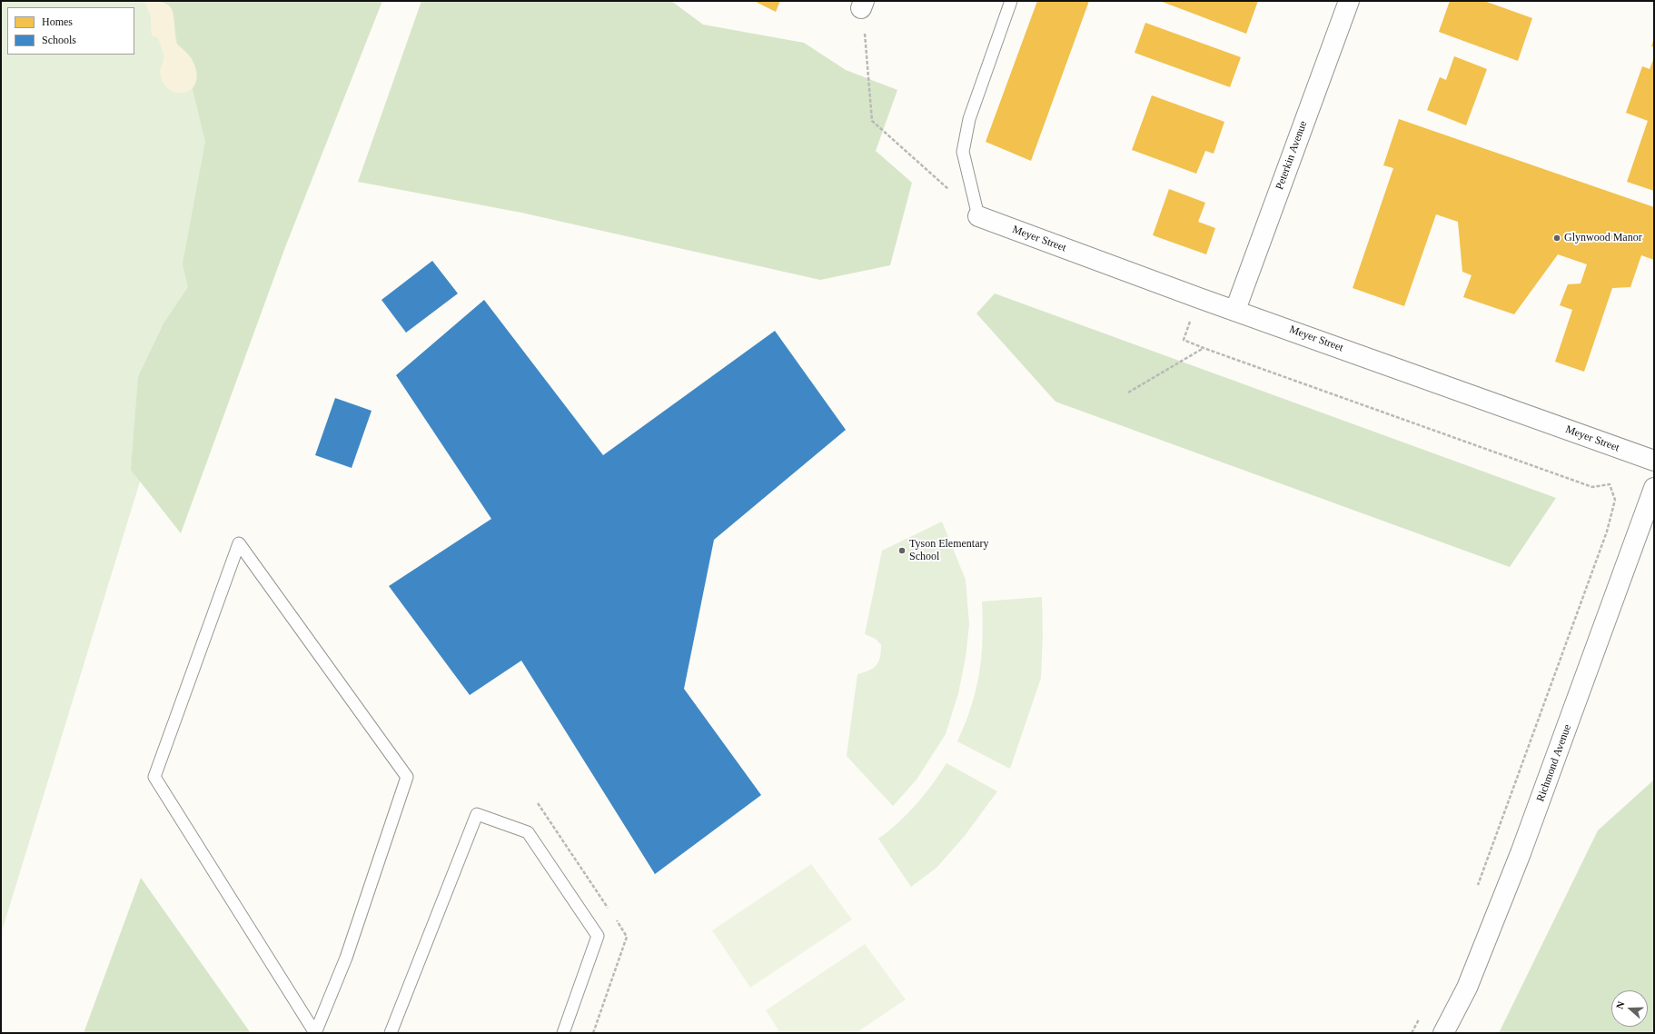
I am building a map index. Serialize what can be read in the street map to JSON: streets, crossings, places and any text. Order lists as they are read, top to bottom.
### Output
{
  "streets": {
    "street": ["Peterkin Avenue", "Meyer Street", "Richmond Avenue"]
  },
  "crossings": [
    ["Peterkin Avenue", "Meyer Street"]
  ],
  "places": ["Glynwood Manor", "Tyson Elementary School"],
  "legend": ["Homes", "Schools"],
  "north": "left"
}
